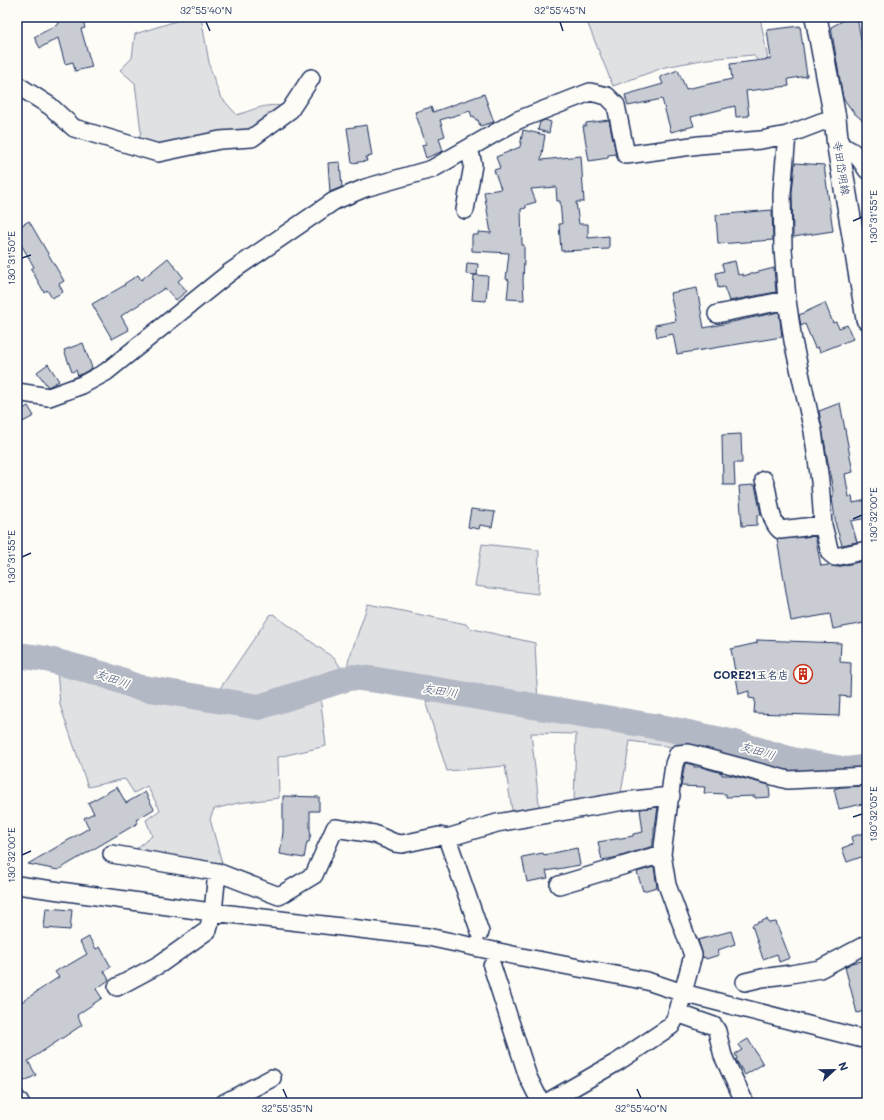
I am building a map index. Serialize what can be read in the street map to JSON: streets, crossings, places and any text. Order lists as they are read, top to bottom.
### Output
{
  "streets": {
    "main road": ["寺田岱明線"]
  },
  "water": ["友田川"],
  "places": {
    "building": ["CORE21玉名店"]
  },
  "north": "right",
  "coordinates": [
    "32°55'40\"N",
    "32°55'45\"N",
    "130°31'55\"E",
    "130°31'50\"E",
    "130°32'00\"E",
    "130°32'05\"E",
    "32°55'35\"N"
  ]
}
